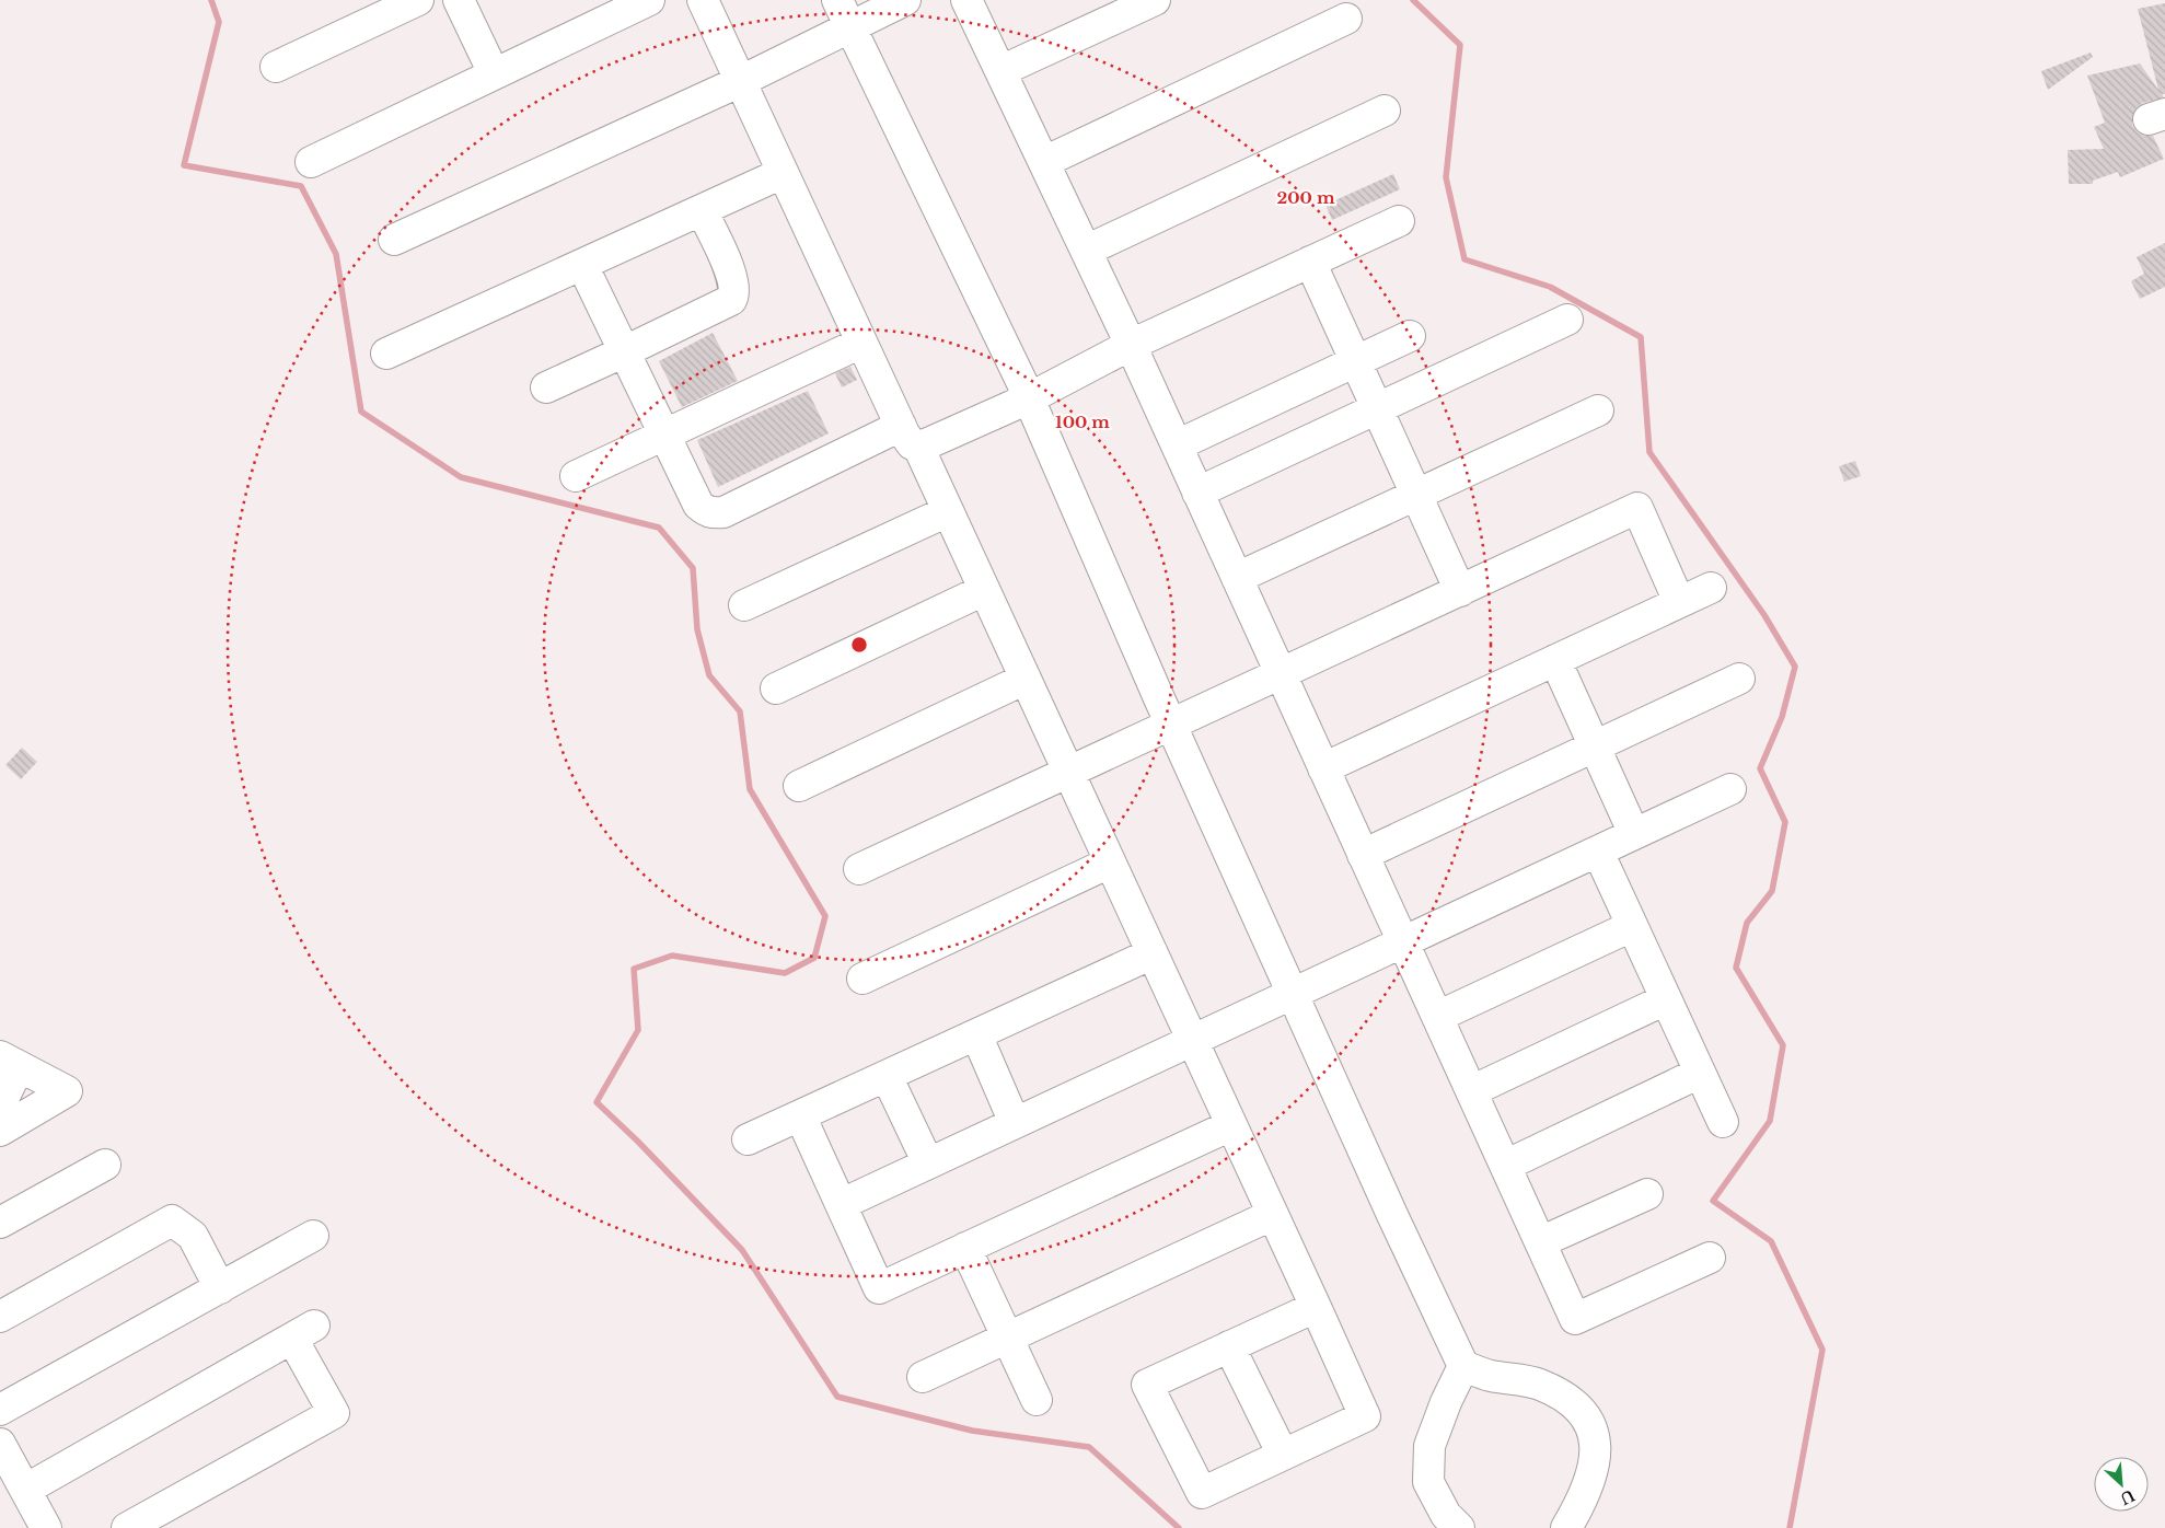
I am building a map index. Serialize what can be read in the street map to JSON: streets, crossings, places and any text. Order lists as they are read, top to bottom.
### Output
{
  "north": "bottom right",
  "rings": ["200 m", "100 m"]
}
